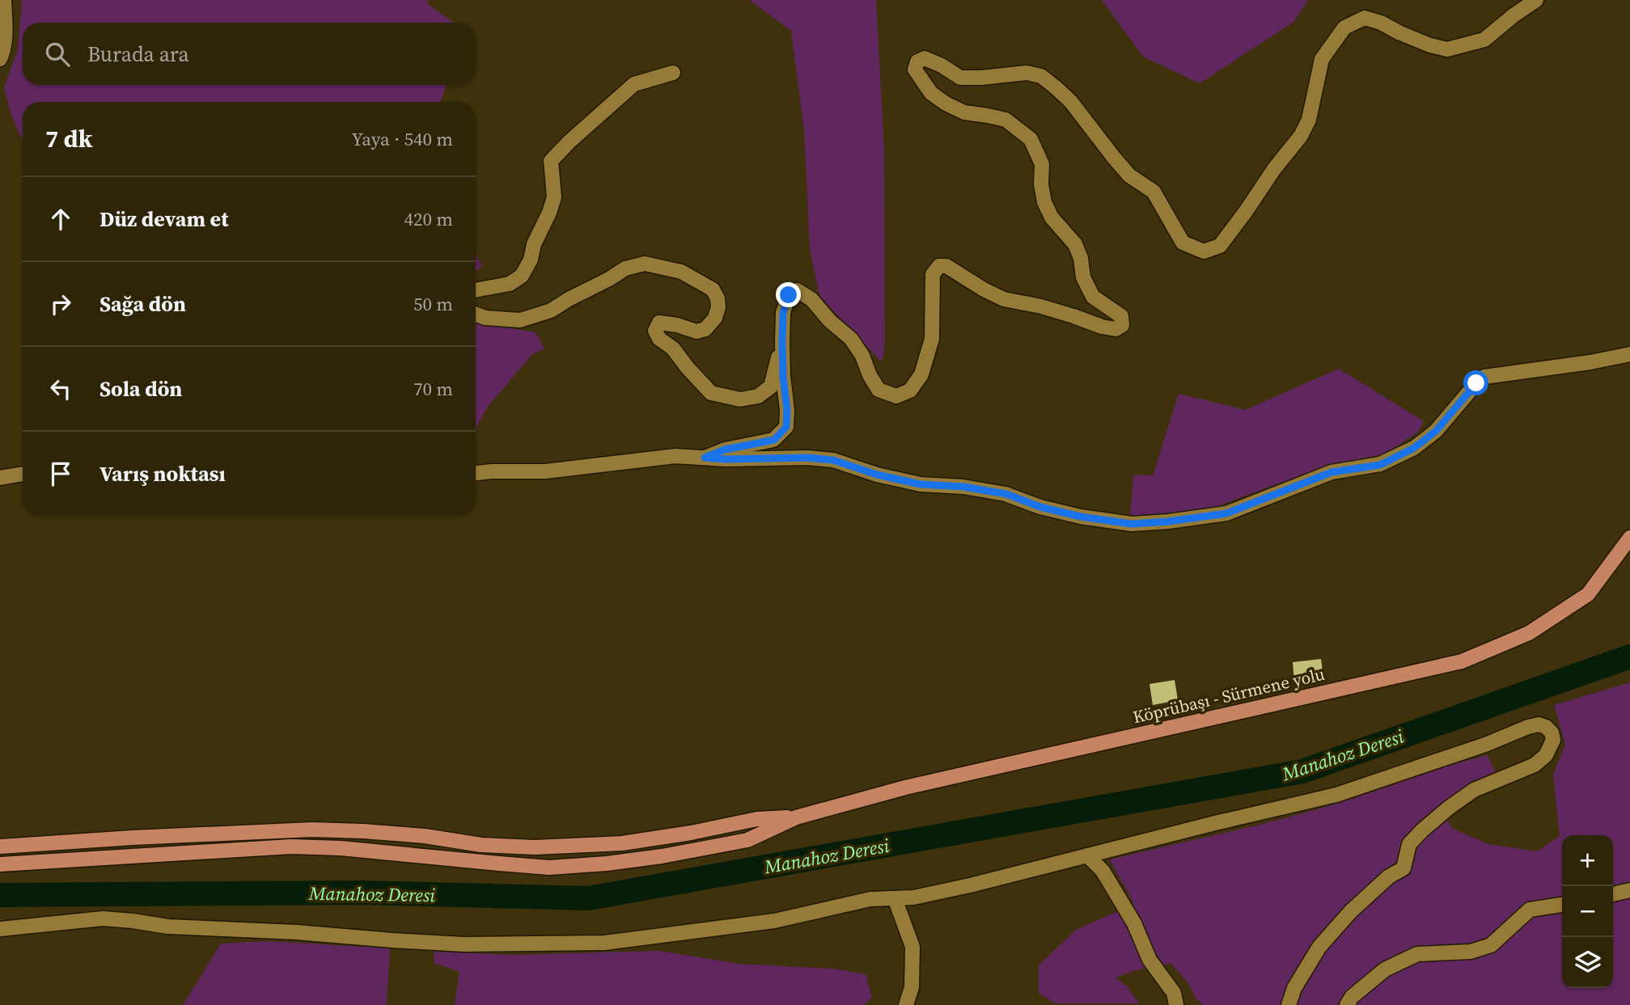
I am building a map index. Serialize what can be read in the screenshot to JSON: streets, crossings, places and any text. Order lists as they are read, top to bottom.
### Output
{
  "streets": {
    "main road": ["Köprübaşı - Sürmene yolu"]
  },
  "water": ["Manahoz Deresi"],
  "page": {
    "search": "Burada ara",
    "heading": ["7 dk", "Yaya · 540 m"],
    "list": [
      ["Düz devam et", "420 m"],
      ["Sağa dön", "50 m"],
      ["Sola dön", "70 m"],
      "Varış noktası"
    ],
    "map_buttons": ["+", "−"]
  }
}
